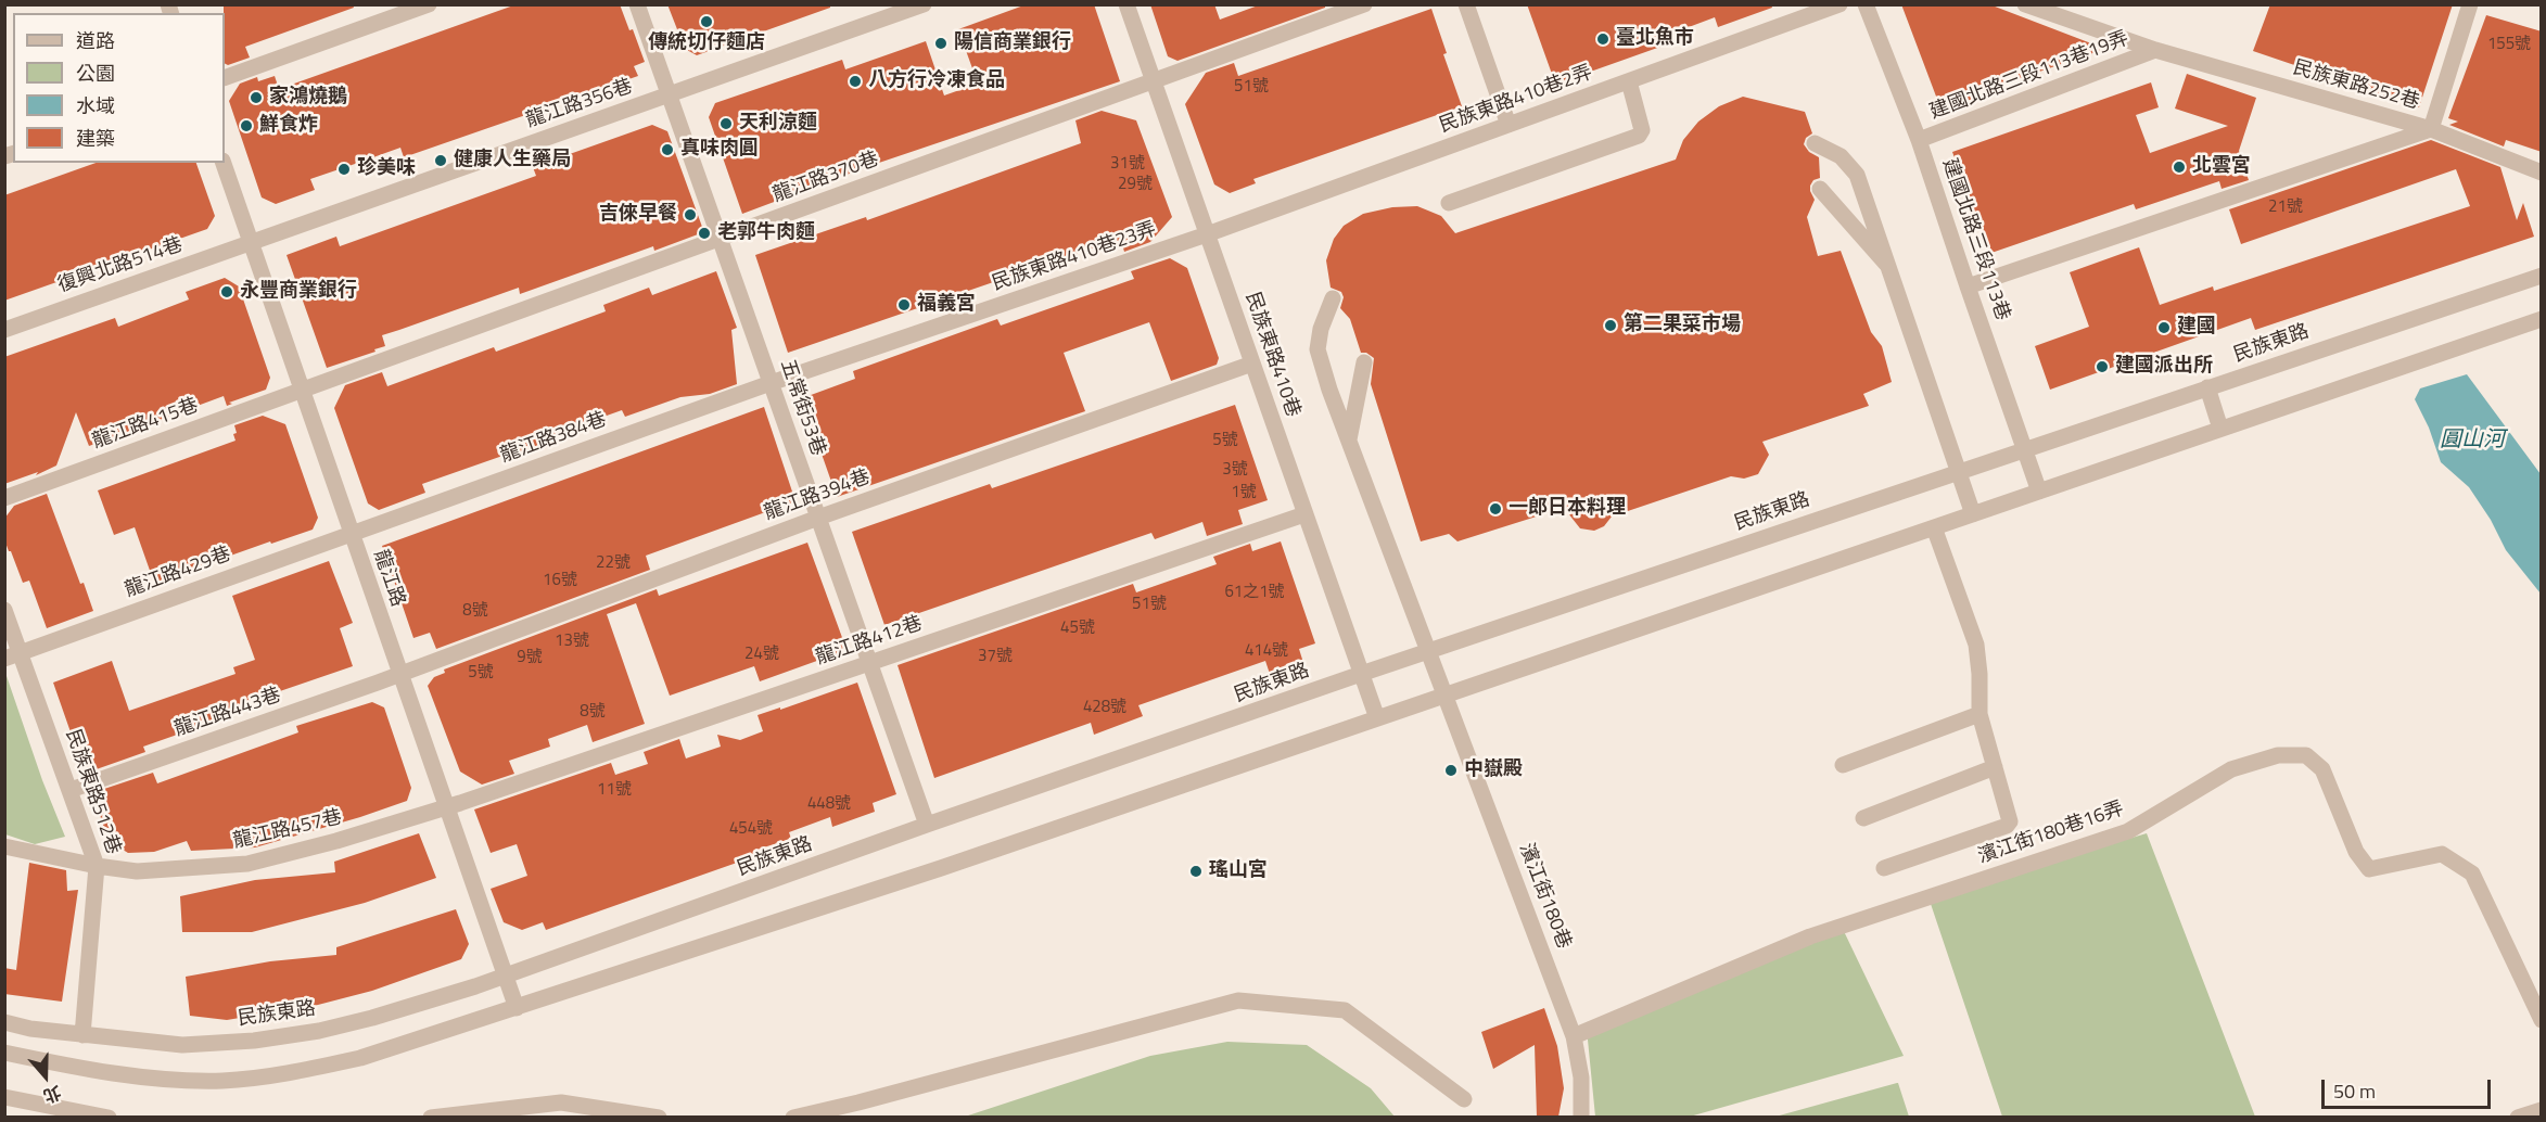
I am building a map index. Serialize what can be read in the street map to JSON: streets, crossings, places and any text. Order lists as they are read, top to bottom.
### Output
{
  "streets": {
    "street": [
      "建國北路三段113巷19弄",
      "民族東路252巷",
      "民族東路410巷2弄",
      "龍江路356巷",
      "龍江路370巷",
      "建國北路三段113巷",
      "民族東路410巷23弄",
      "復興北路514巷",
      "民族東路",
      "民族東路410巷",
      "五常街53巷",
      "龍江路415巷",
      "龍江路384巷",
      "龍江路394巷",
      "龍江路429巷",
      "龍江路",
      "龍江路412巷",
      "龍江路443巷",
      "民族東路512巷",
      "龍江路457巷",
      "濱江街180巷16弄",
      "濱江街180巷"
    ]
  },
  "crossings": [
    ["建國北路三段113巷19弄", "民族東路252巷"],
    ["建國北路三段113巷19弄", "建國北路三段113巷"],
    ["民族東路410巷2弄", "民族東路410巷23弄"],
    ["民族東路410巷2弄", "民族東路410巷"],
    ["龍江路356巷", "復興北路514巷"],
    ["龍江路356巷", "五常街53巷"],
    ["龍江路356巷", "龍江路"],
    ["龍江路370巷", "民族東路410巷"],
    ["龍江路370巷", "五常街53巷"],
    ["龍江路370巷", "龍江路415巷"],
    ["龍江路370巷", "龍江路"],
    ["建國北路三段113巷", "民族東路"],
    ["民族東路410巷23弄", "民族東路410巷"],
    ["民族東路410巷23弄", "五常街53巷"],
    ["民族東路410巷23弄", "龍江路384巷"],
    ["復興北路514巷", "龍江路"],
    ["民族東路", "民族東路410巷"],
    ["民族東路", "五常街53巷"],
    ["民族東路", "龍江路"],
    ["民族東路", "民族東路512巷"],
    ["民族東路", "濱江街180巷"],
    ["民族東路410巷", "龍江路394巷"],
    ["民族東路410巷", "龍江路412巷"],
    ["五常街53巷", "龍江路384巷"],
    ["五常街53巷", "龍江路394巷"],
    ["五常街53巷", "龍江路412巷"],
    ["龍江路415巷", "龍江路"],
    ["龍江路384巷", "龍江路429巷"],
    ["龍江路384巷", "龍江路"],
    ["龍江路394巷", "龍江路"],
    ["龍江路394巷", "龍江路443巷"],
    ["龍江路429巷", "龍江路"],
    ["龍江路429巷", "民族東路512巷"],
    ["龍江路", "龍江路412巷"],
    ["龍江路", "龍江路443巷"],
    ["龍江路", "龍江路457巷"],
    ["龍江路412巷", "龍江路457巷"],
    ["龍江路443巷", "民族東路512巷"],
    ["民族東路512巷", "龍江路457巷"],
    ["濱江街180巷16弄", "濱江街180巷"]
  ],
  "water": ["圓山河"],
  "places": [
    "傳統切仔麵店",
    "臺北魚市",
    "陽信商業銀行",
    "八方行冷凍食品",
    "家鴻燒鵝",
    "天利涼麵",
    "鮮食炸",
    "真味肉圓",
    "健康人生藥局",
    "北雲宮",
    "珍美味",
    "吉倈早餐",
    "老郭牛肉麵",
    "永豐商業銀行",
    "福義宮",
    "第二果菜市場",
    "建國",
    "建國派出所",
    "一郎日本料理",
    "中嶽殿",
    "瑤山宮"
  ],
  "house_numbers": [
    "155號",
    "51號",
    "31號",
    "29號",
    "21號",
    "5號",
    "3號",
    "1號",
    "22號",
    "16號",
    "61之1號",
    "51號",
    "8號",
    "45號",
    "13號",
    "414號",
    "24號",
    "37號",
    "9號",
    "5號",
    "428號",
    "8號",
    "11號",
    "448號",
    "454號"
  ],
  "legend": [
    "道路",
    "公園",
    "水域",
    "建築"
  ],
  "scale_bar": "50 m",
  "north": "bottom"
}
